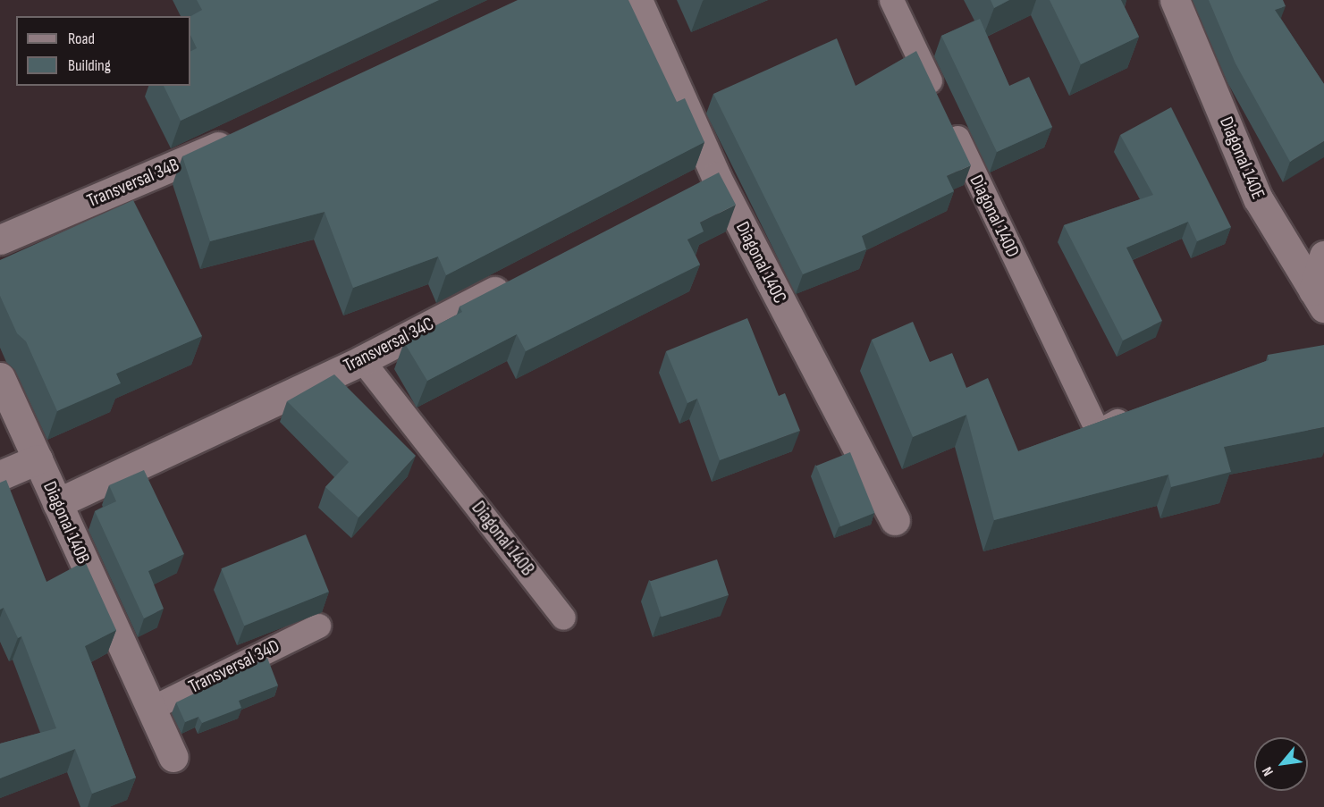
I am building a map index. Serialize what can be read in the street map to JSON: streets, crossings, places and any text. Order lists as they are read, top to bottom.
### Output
{
  "streets": {
    "street": [
      "Diagonal 140E",
      "Transversal 34B",
      "Diagonal 140C",
      "Transversal 34C",
      "Diagonal 140B"
    ],
    "lane": ["Diagonal 140D", "Transversal 34D"]
  },
  "crossings": [
    ["Transversal 34C", "Diagonal 140B"],
    ["Diagonal 140B", "Transversal 34D"]
  ],
  "legend": ["Road", "Building"],
  "north": "bottom left"
}
